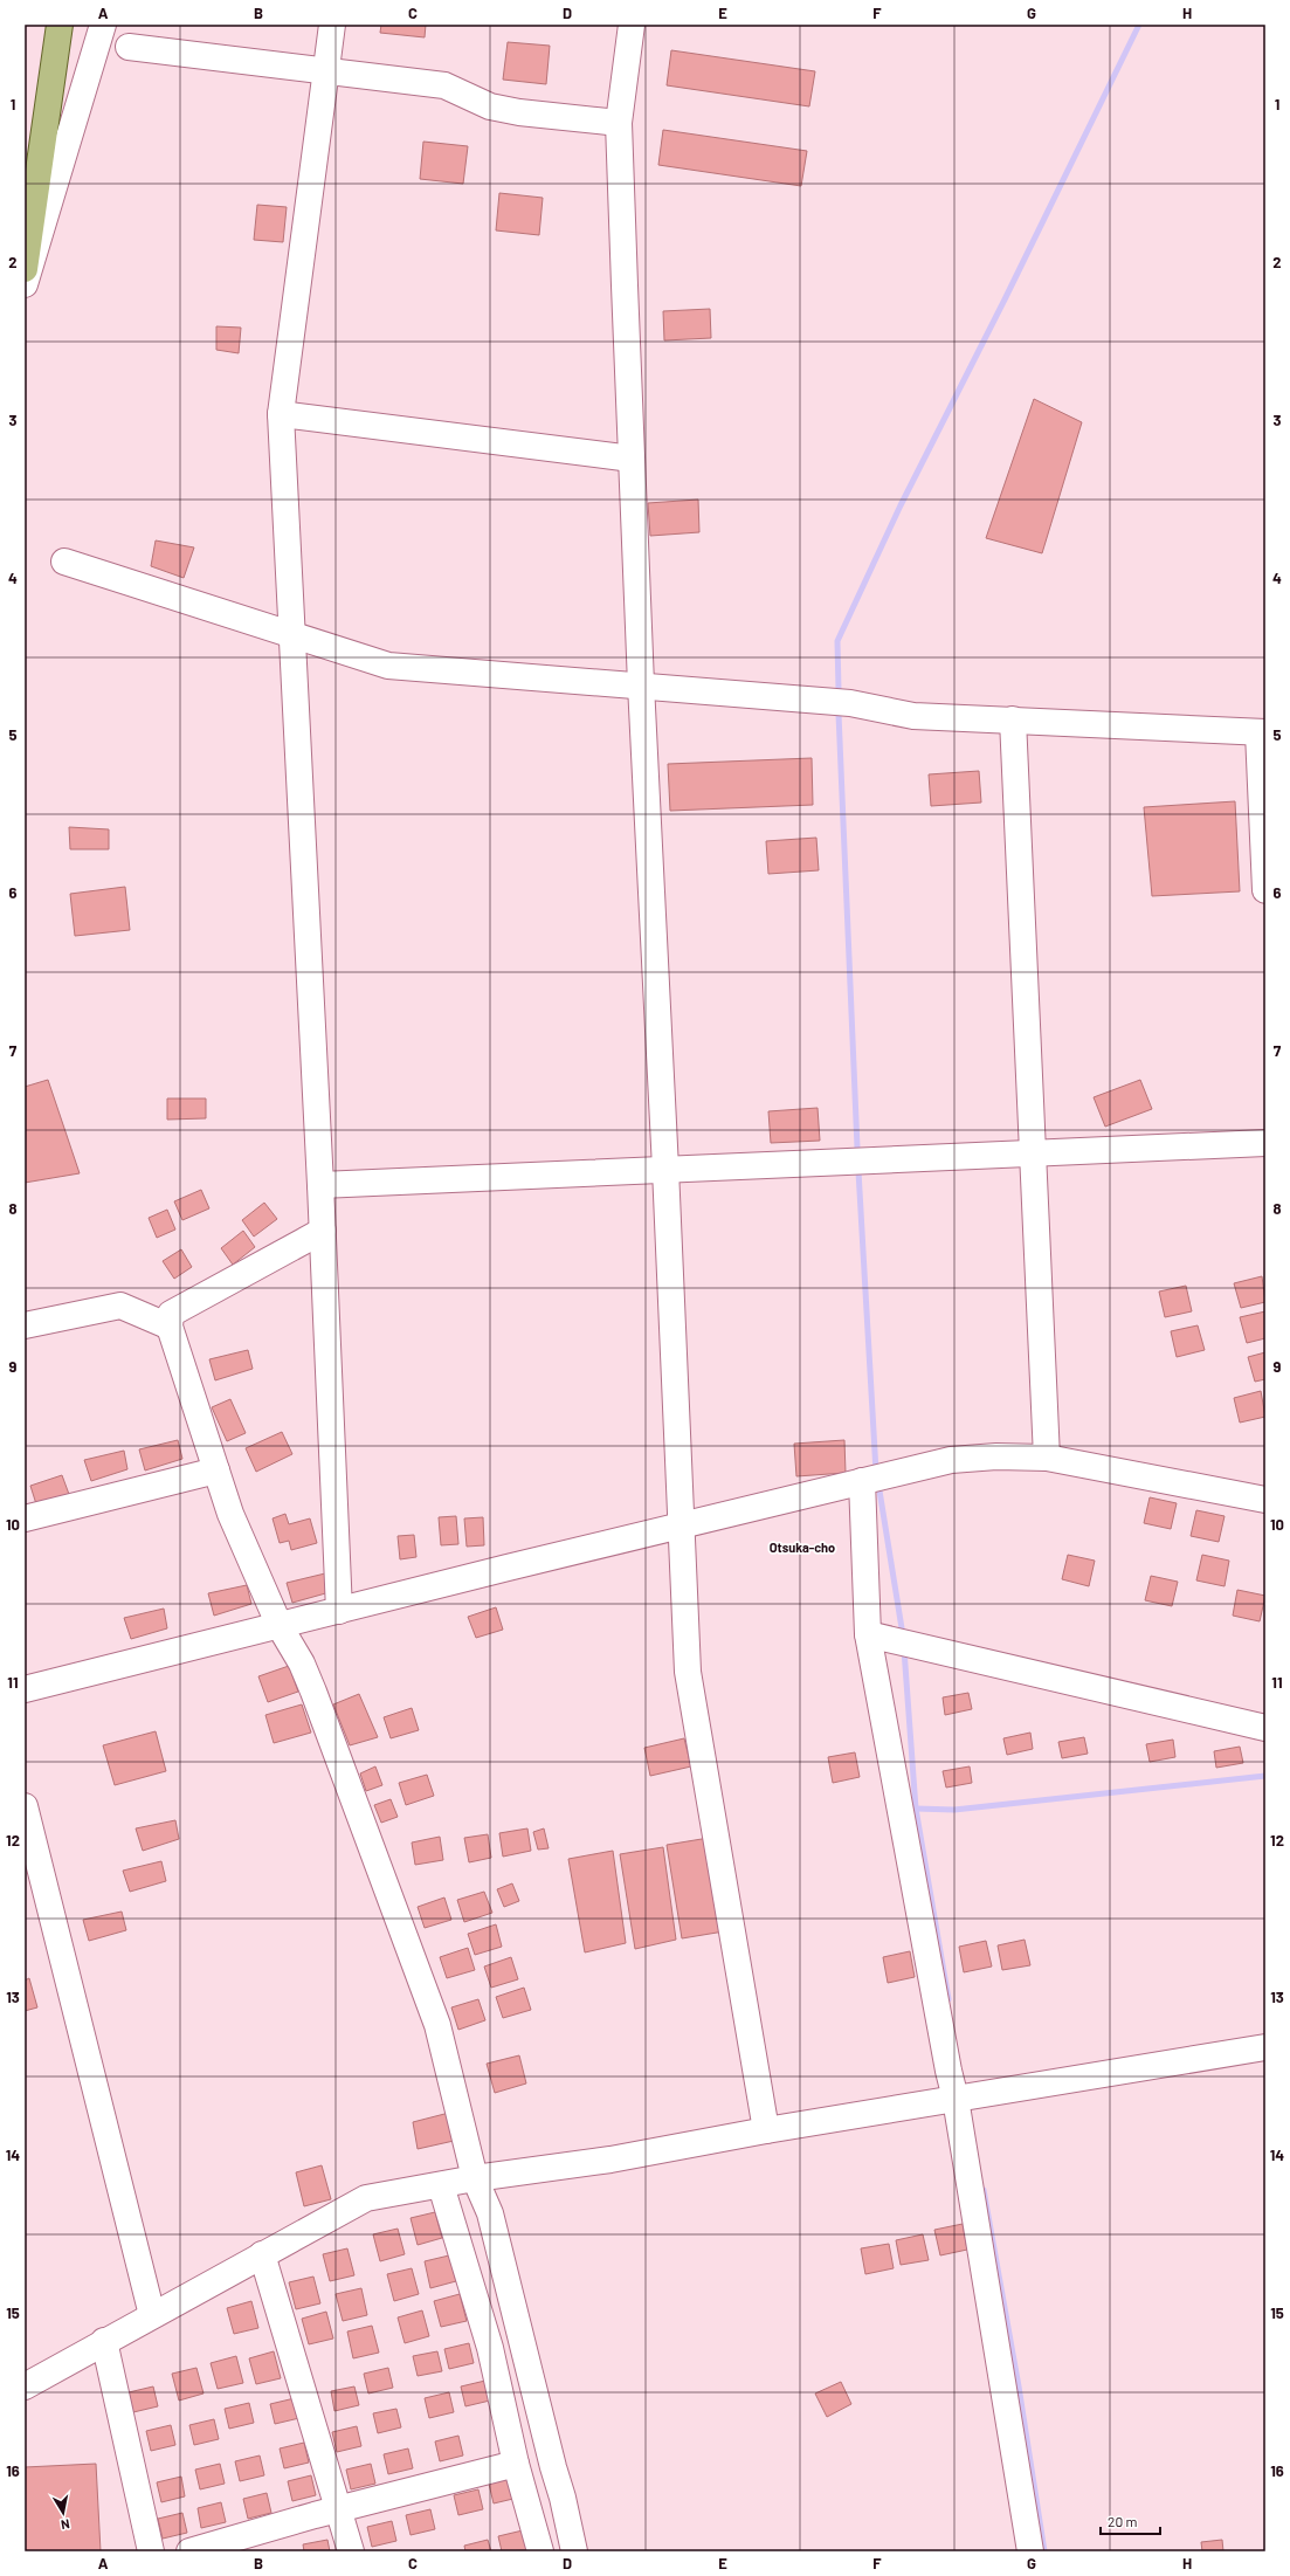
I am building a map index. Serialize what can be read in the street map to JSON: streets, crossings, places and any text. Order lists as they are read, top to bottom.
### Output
{
  "districts": ["Otsuka-cho"],
  "scale_bar": "20 m",
  "north": "bottom",
  "grid": {
    "columns": [
      "A",
      "B",
      "C",
      "D",
      "E",
      "F",
      "G",
      "H"
    ],
    "rows": [
      "1",
      "2",
      "3",
      "4",
      "5",
      "6",
      "7",
      "8",
      "9",
      "10",
      "11",
      "12",
      "13",
      "14",
      "15",
      "16"
    ]
  }
}
